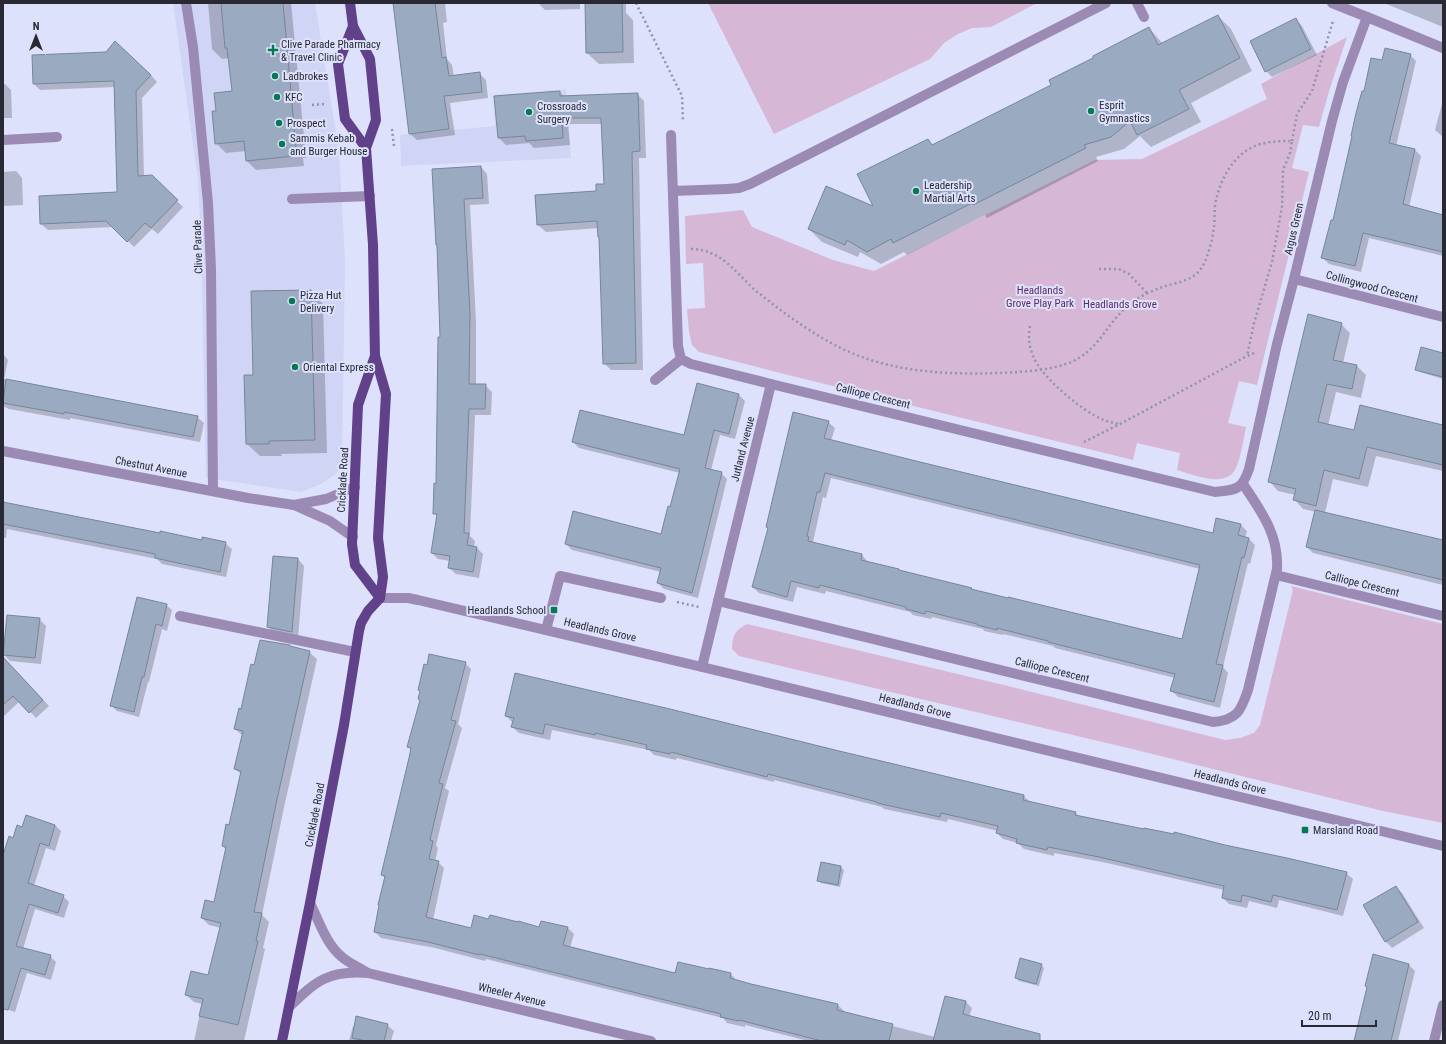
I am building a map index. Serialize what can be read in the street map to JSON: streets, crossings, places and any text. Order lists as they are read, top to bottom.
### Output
{
  "streets": {
    "main road": ["Cricklade Road"],
    "street": [
      "Argus Green",
      "Clive Parade",
      "Collingwood Crescent",
      "Calliope Crescent",
      "Jutland Avenue",
      "Chestnut Avenue",
      "Headlands Grove",
      "Wheeler Avenue"
    ]
  },
  "crossings": [
    ["Argus Green", "Collingwood Crescent"],
    ["Argus Green", "Calliope Crescent"],
    ["Clive Parade", "Chestnut Avenue"],
    ["Calliope Crescent", "Jutland Avenue"],
    ["Jutland Avenue", "Headlands Grove"],
    ["Chestnut Avenue", "Cricklade Road"],
    ["Cricklade Road", "Headlands Grove"],
    ["Cricklade Road", "Wheeler Avenue"]
  ],
  "parks": ["Headlands Grove Play Park", "Headlands Grove"],
  "places": {
    "health": ["Clive Parade Pharmacy & Travel Clinic"],
    "other": [
      "Ladbrokes",
      "KFC",
      "Esprit Gymnastics",
      "Crossroads Surgery",
      "Prospect",
      "Sammis Kebab and Burger House",
      "Leadership Martial Arts",
      "Pizza Hut Delivery",
      "Oriental Express"
    ],
    "transit": ["Headlands School", "Marsland Road"]
  },
  "scale_bar": "20 m",
  "north": "top"
}
